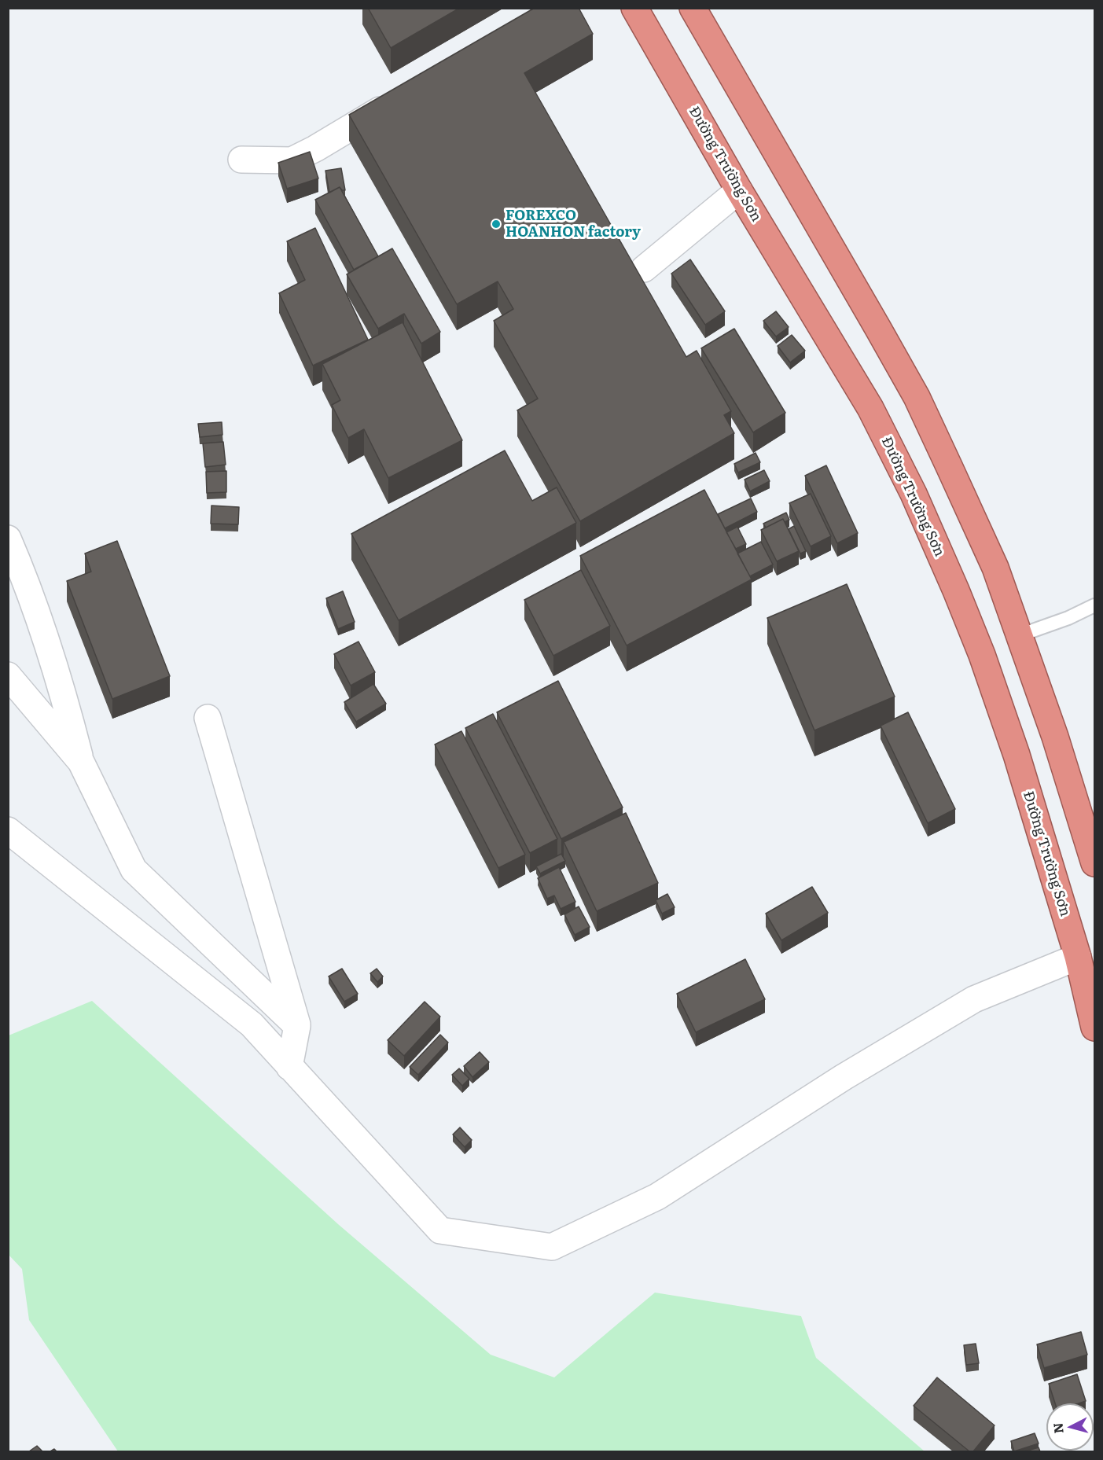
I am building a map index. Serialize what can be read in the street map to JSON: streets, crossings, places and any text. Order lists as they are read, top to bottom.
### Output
{
  "streets": {
    "highway": ["Đường Trường Sơn"]
  },
  "places": ["FOREXCO HOANHON factory"],
  "north": "left"
}
